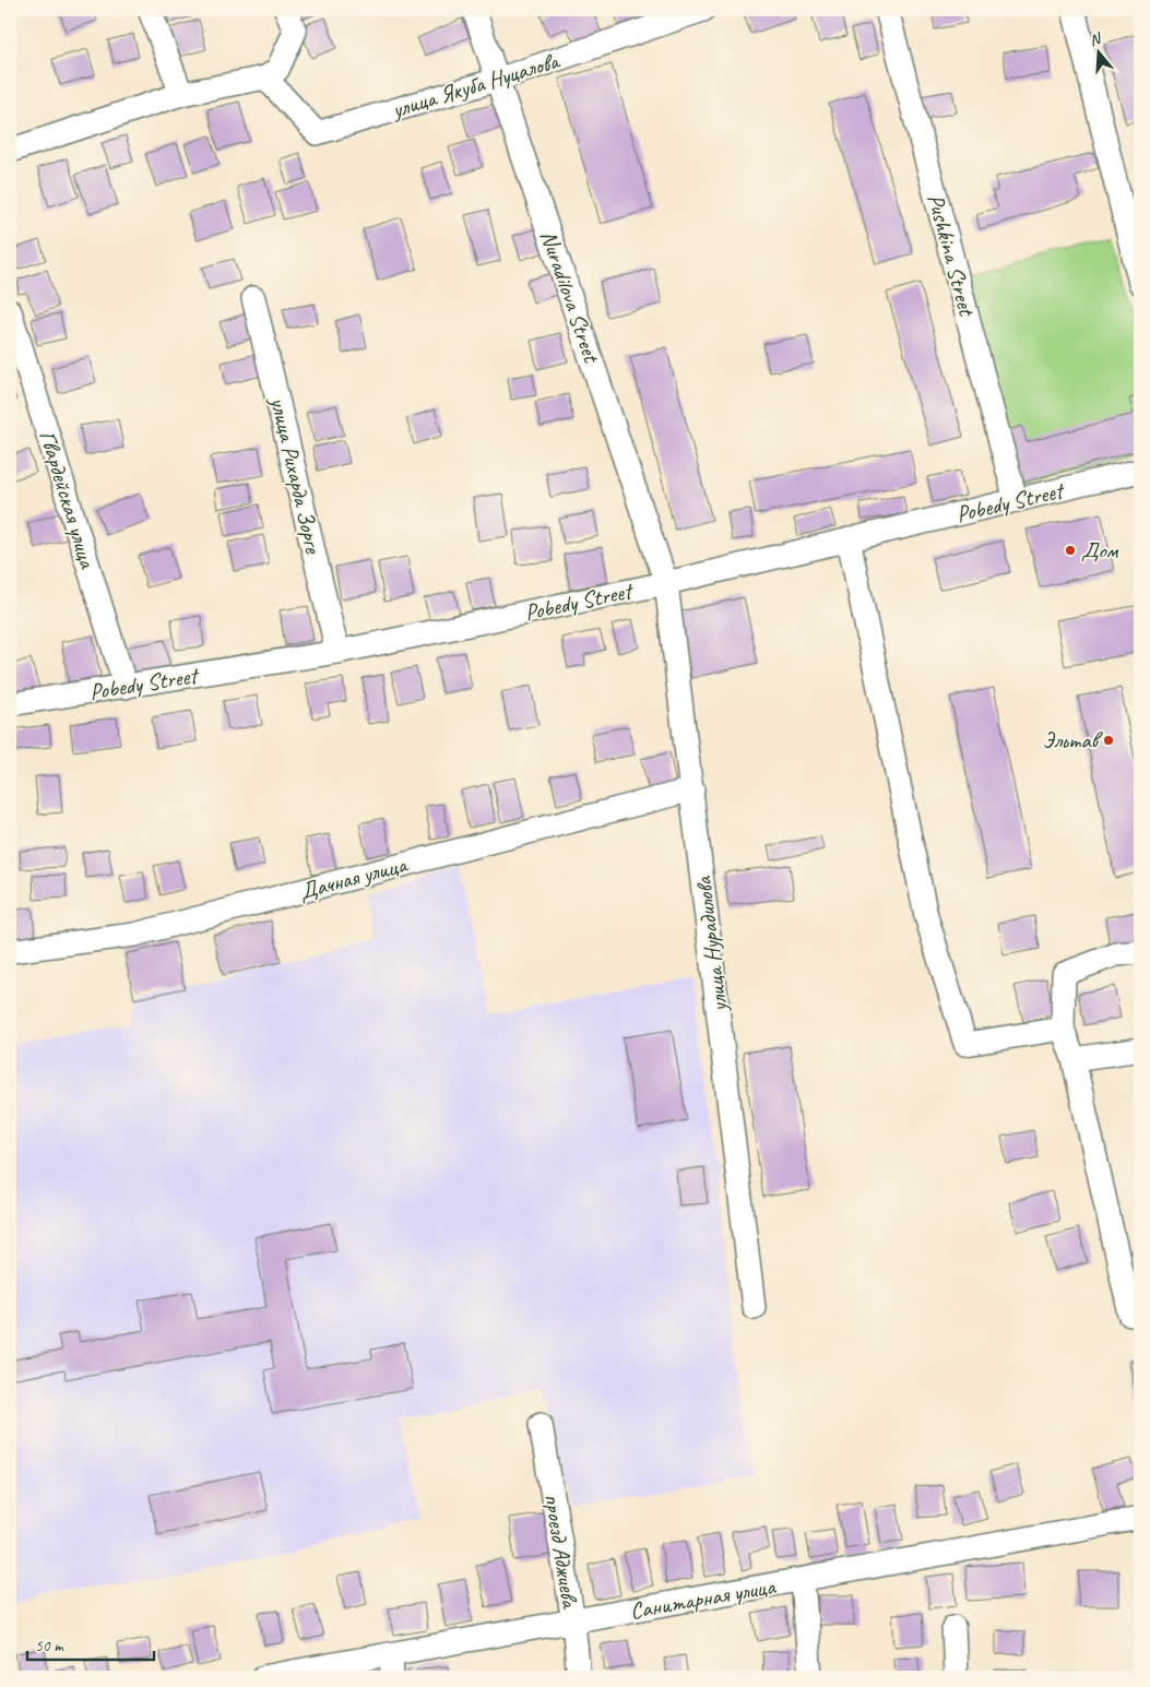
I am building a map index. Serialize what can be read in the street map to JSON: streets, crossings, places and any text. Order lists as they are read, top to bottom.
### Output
{
  "streets": {
    "street": [
      "улица Якуба Нуцалова",
      "Pushkina Street",
      "Nuradilova Street",
      "улица Рихарда Зорге",
      "Гвардейская улица",
      "Pobedy Street",
      "Дачная улица",
      "улица Нурадилова",
      "проезд Аджиева",
      "Санитарная улица"
    ]
  },
  "crossings": [
    ["улица Якуба Нуцалова", "Nuradilova Street"],
    ["Pushkina Street", "Pobedy Street"],
    ["Nuradilova Street", "Pobedy Street"],
    ["Nuradilova Street", "улица Нурадилова"],
    ["улица Рихарда Зорге", "Pobedy Street"],
    ["Гвардейская улица", "Pobedy Street"],
    ["Pobedy Street", "улица Нурадилова"],
    ["Дачная улица", "улица Нурадилова"],
    ["проезд Аджиева", "Санитарная улица"]
  ],
  "places": ["Дом", "Эльтав"],
  "scale_bar": "50 m",
  "north": "top"
}
